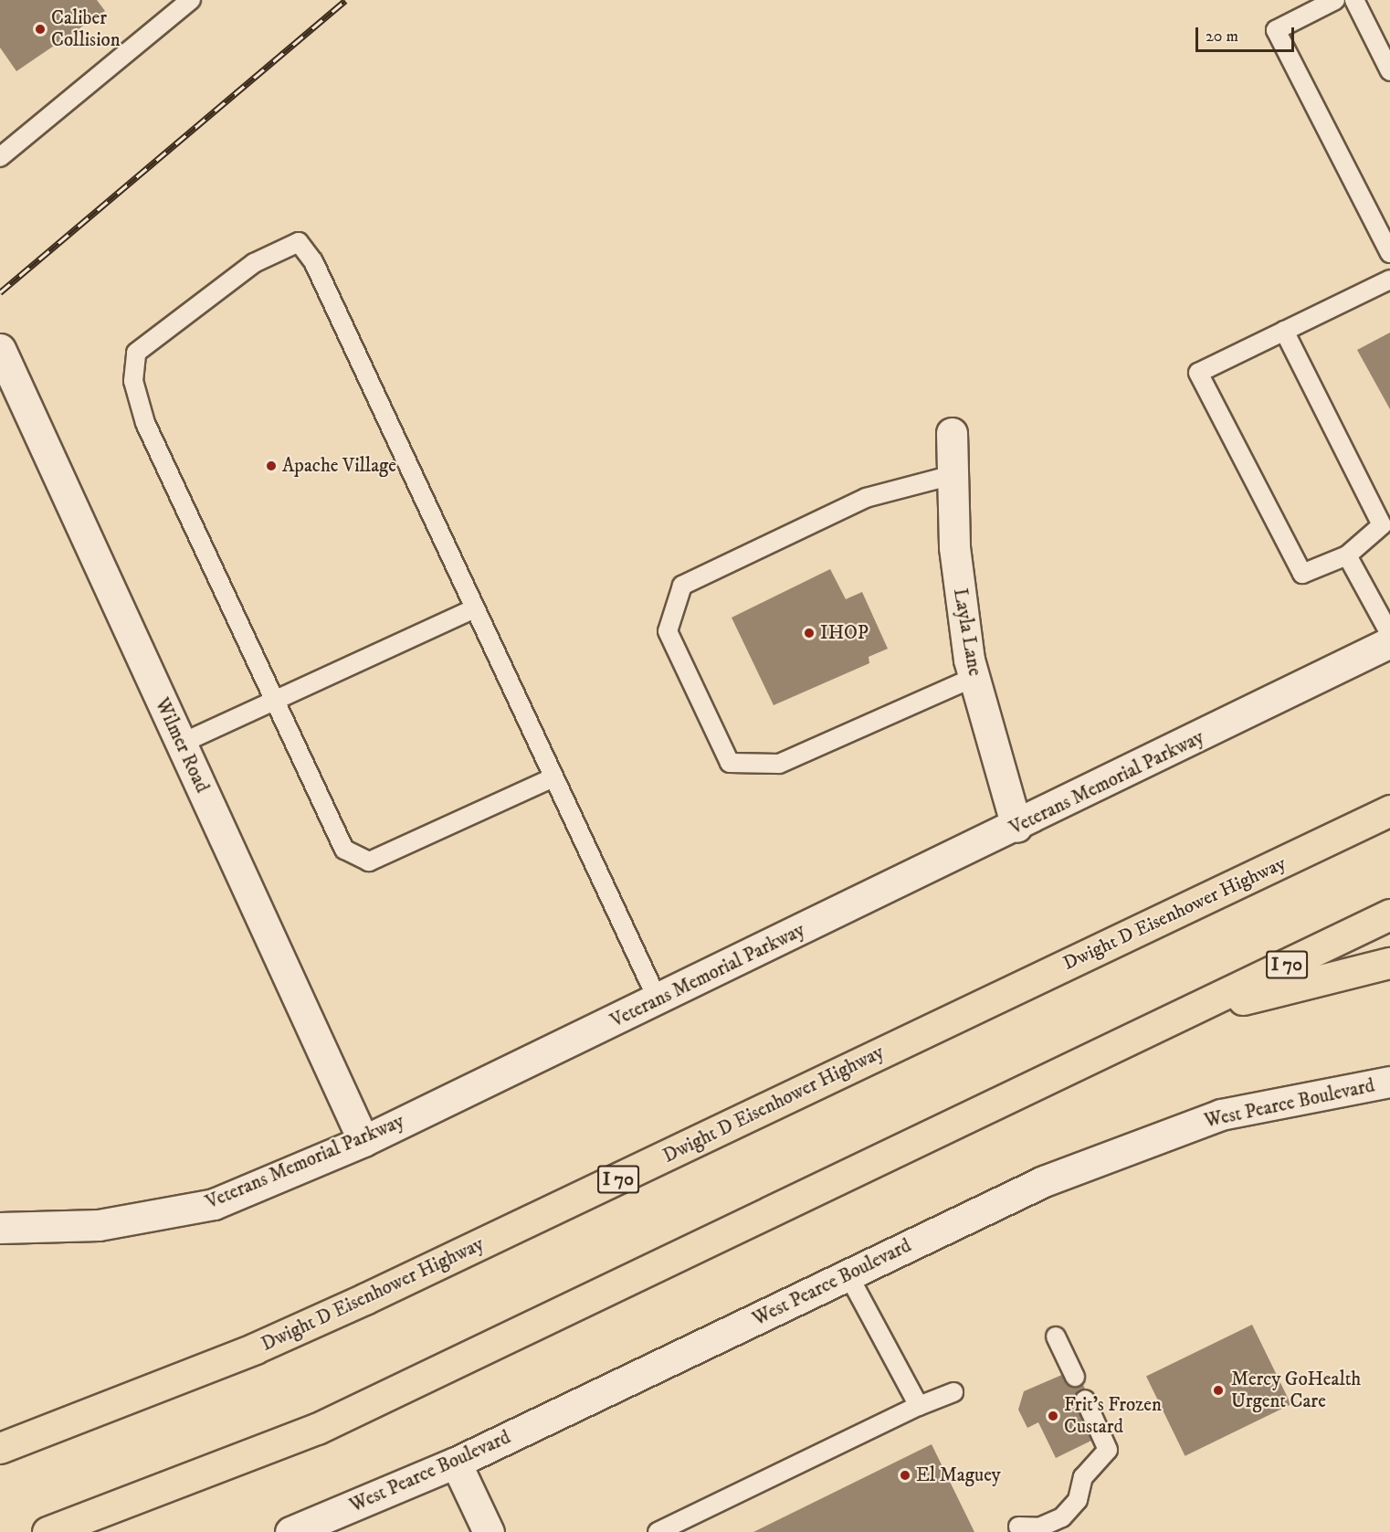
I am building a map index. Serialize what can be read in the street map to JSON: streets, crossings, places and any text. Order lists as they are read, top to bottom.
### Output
{
  "streets": {
    "highway": ["Dwight D Eisenhower Highway", "I 70"],
    "street": [
      "Layla Lane",
      "Wilmer Road",
      "Veterans Memorial Parkway",
      "West Pearce Boulevard"
    ]
  },
  "crossings": [
    ["Layla Lane", "Veterans Memorial Parkway"],
    ["Wilmer Road", "Veterans Memorial Parkway"]
  ],
  "places": [
    "Caliber Collision",
    "Apache Village",
    "IHOP",
    "Mercy GoHealth Urgent Care",
    "Frit's Frozen Custard",
    "El Maguey"
  ],
  "scale_bar": "20 m"
}
